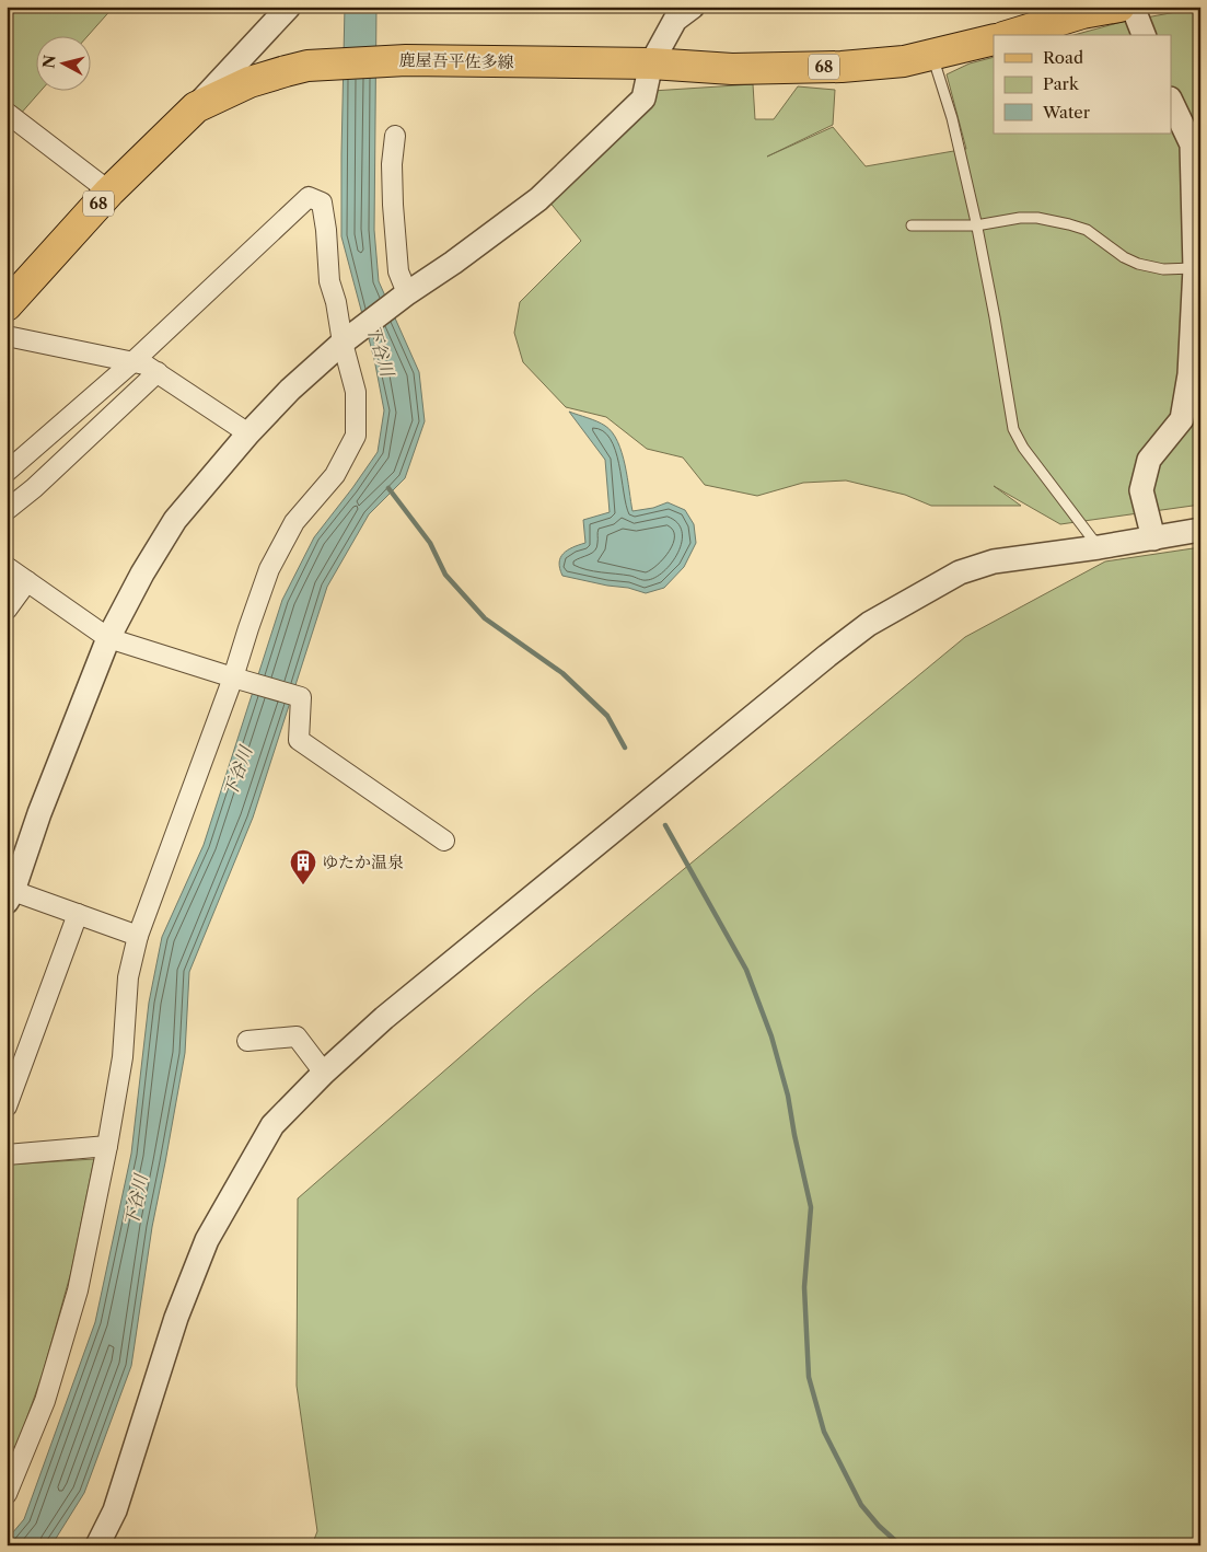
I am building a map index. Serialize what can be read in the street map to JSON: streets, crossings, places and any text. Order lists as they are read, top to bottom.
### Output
{
  "streets": {
    "main road": ["鹿屋吾平佐多線", "68"]
  },
  "water": ["下谷川"],
  "places": {
    "building": ["ゆたか温泉"]
  },
  "legend": ["Road", "Park", "Water"],
  "north": "left"
}
